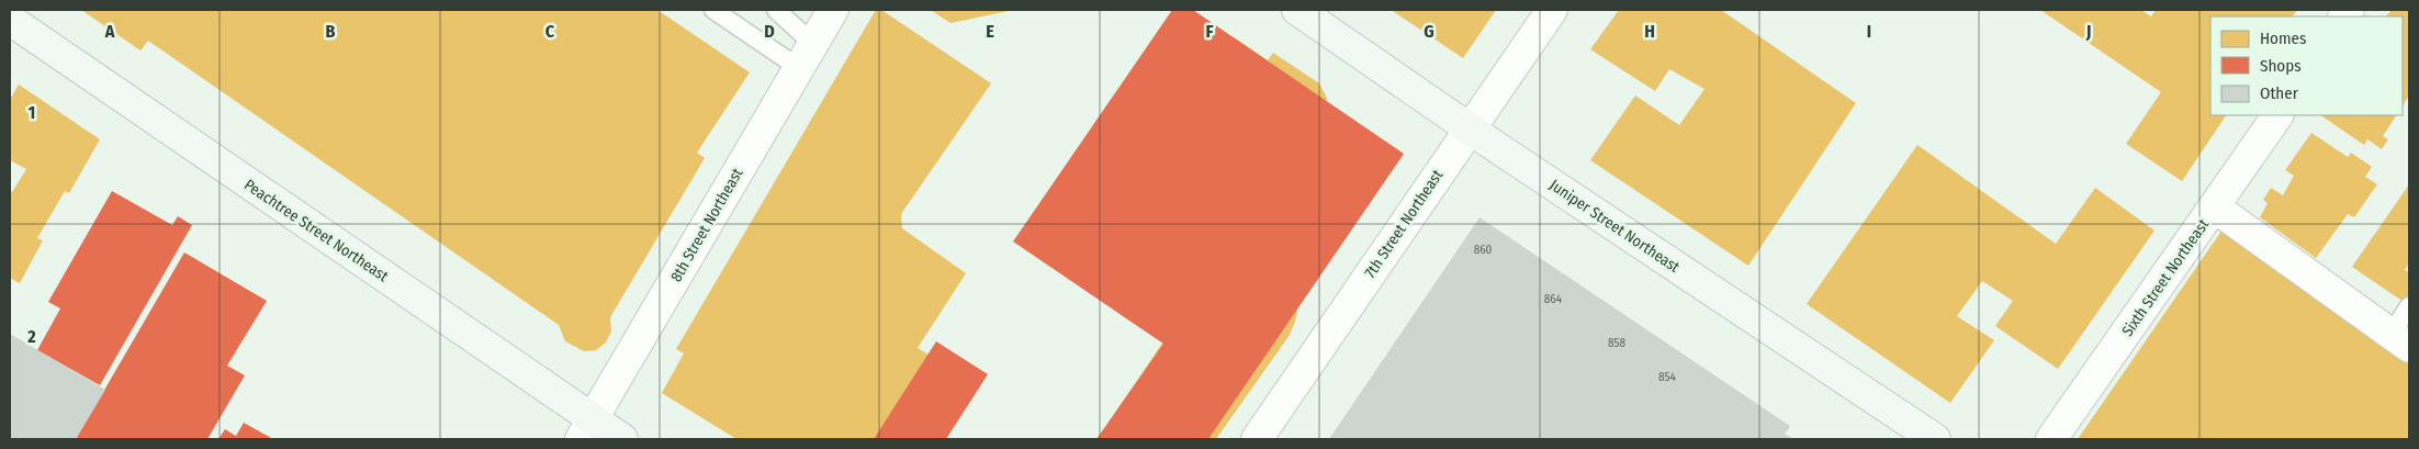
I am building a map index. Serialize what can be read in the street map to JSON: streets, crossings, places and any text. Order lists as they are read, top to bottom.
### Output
{
  "streets": {
    "main road": ["Juniper Street Northeast", "Peachtree Street Northeast"],
    "street": ["7th Street Northeast", "8th Street Northeast", "Sixth Street Northeast"]
  },
  "crossings": [
    ["7th Street Northeast", "Juniper Street Northeast"],
    ["8th Street Northeast", "Peachtree Street Northeast"]
  ],
  "house_numbers": [
    "860",
    "864",
    "858",
    "854"
  ],
  "legend": ["Homes", "Shops", "Other"],
  "grid": {
    "columns": [
      "A",
      "B",
      "C",
      "D",
      "E",
      "F",
      "G",
      "H",
      "I",
      "J"
    ],
    "rows": ["1", "2"]
  }
}
